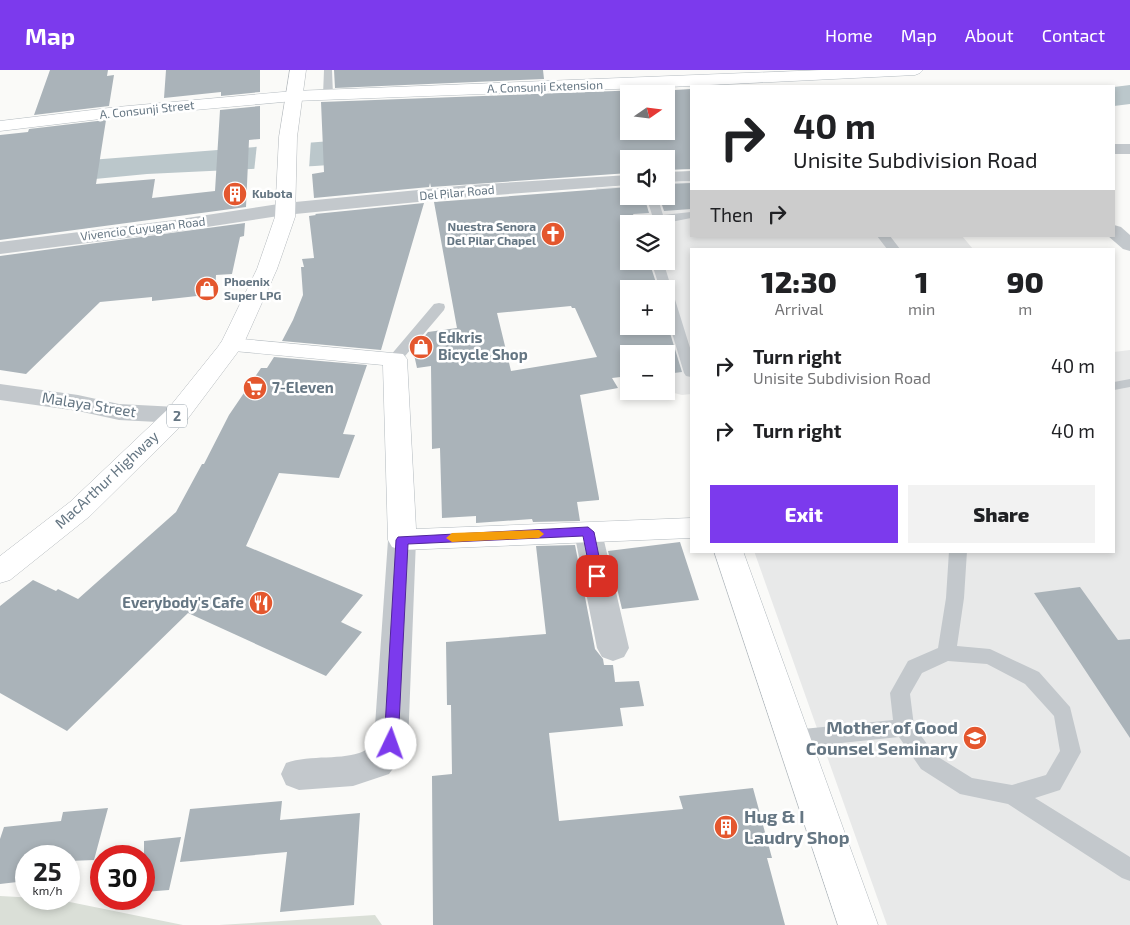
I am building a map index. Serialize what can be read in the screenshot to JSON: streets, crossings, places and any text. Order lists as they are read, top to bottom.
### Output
{
  "streets": {
    "main road": [
      "A. Consunji Extension",
      "A. Consunji Street",
      "2",
      "MacArthur Highway"
    ],
    "street": ["Del Pilar Road", "Vivencio Cuyugan Road", "Malaya Street"]
  },
  "crossings": [
    ["A. Consunji Extension", "A. Consunji Street"],
    ["A. Consunji Extension", "MacArthur Highway"],
    ["A. Consunji Street", "MacArthur Highway"],
    ["Del Pilar Road", "Vivencio Cuyugan Road"],
    ["Del Pilar Road", "MacArthur Highway"],
    ["Vivencio Cuyugan Road", "MacArthur Highway"],
    ["Malaya Street", "MacArthur Highway"]
  ],
  "places": {
    "building": ["Kubota", "Hug & I Laudry Shop"],
    "church": ["Nuestra Senora Del Pilar Chapel"],
    "shop": ["Phoenix Super LPG", "Edkris Bicycle Shop"],
    "supermarket": ["7-Eleven"],
    "restaurant": ["Everybody's Cafe"],
    "school or university": ["Mother of Good Counsel Seminary"]
  },
  "north": "right",
  "page": {
    "header": "Map",
    "nav": [
      "Home",
      "Map",
      "About",
      "Contact"
    ],
    "map_buttons": ["+", "−"],
    "turn": ["40 m", "Unisite Subdivision Road"],
    "then": "Then",
    "eta": [
      "12:30",
      "Arrival",
      "1",
      "min",
      "90",
      "m"
    ],
    "list": [
      {
        "name": "Turn right",
        "note": "Unisite Subdivision Road",
        "value": "40 m"
      },
      {
        "name": "Turn right",
        "value": "40 m"
      }
    ],
    "buttons": ["Exit", "Share"],
    "speed": "25 km/h",
    "limit": "30"
  }
}
